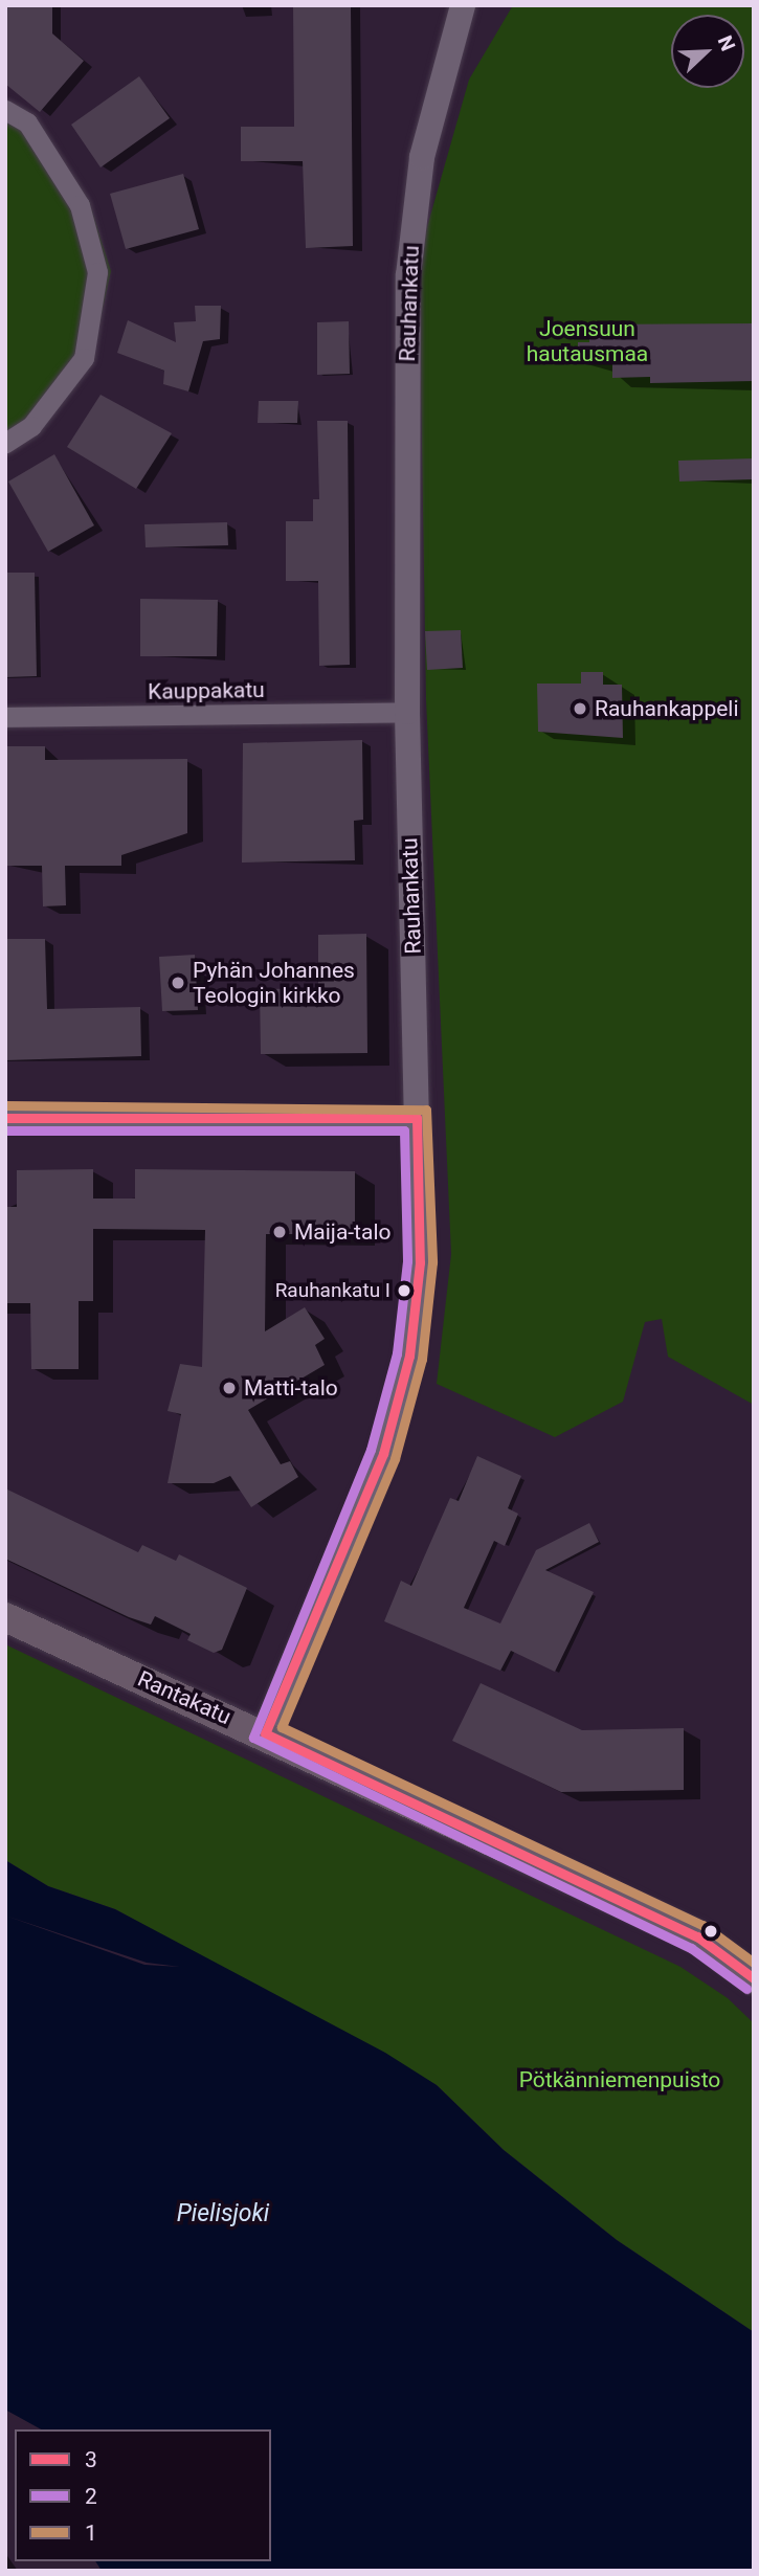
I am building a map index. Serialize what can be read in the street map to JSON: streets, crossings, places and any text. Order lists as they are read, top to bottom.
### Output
{
  "streets": {
    "main road": ["Rantakatu"],
    "street": ["Rauhankatu", "Kauppakatu"]
  },
  "crossings": [
    ["Rauhankatu", "Kauppakatu"],
    ["Rauhankatu", "Rantakatu"]
  ],
  "water": ["Pielisjoki"],
  "parks": ["Joensuun hautausmaa", "Pötkänniemenpuisto"],
  "places": [
    "Rauhankappeli",
    "Pyhän Johannes Teologin kirkko",
    "Maija-talo",
    "Rauhankatu I",
    "Matti-talo"
  ],
  "lines": ["transit line 1", "transit line 3", "transit line 2"],
  "legend": ["3", "2", "1"],
  "north": "top right"
}
